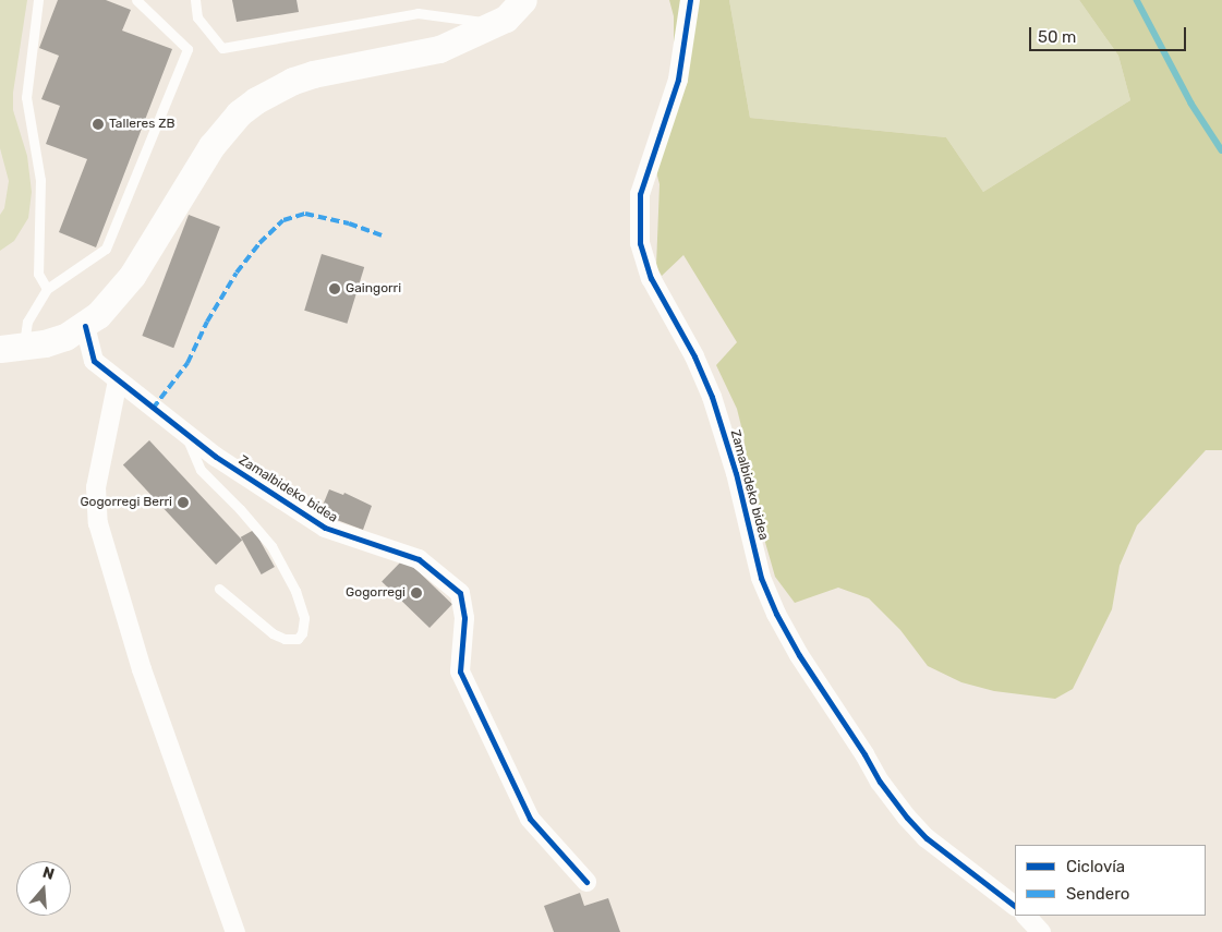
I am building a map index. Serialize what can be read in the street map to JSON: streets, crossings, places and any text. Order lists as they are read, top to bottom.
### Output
{
  "streets": {
    "street": ["Zamalbideko bidea"]
  },
  "places": [
    "Talleres ZB",
    "Gaingorri",
    "Gogorregi Berri",
    "Gogorregi"
  ],
  "legend": ["Ciclovía", "Sendero"],
  "scale_bar": "50 m",
  "north": "top"
}
